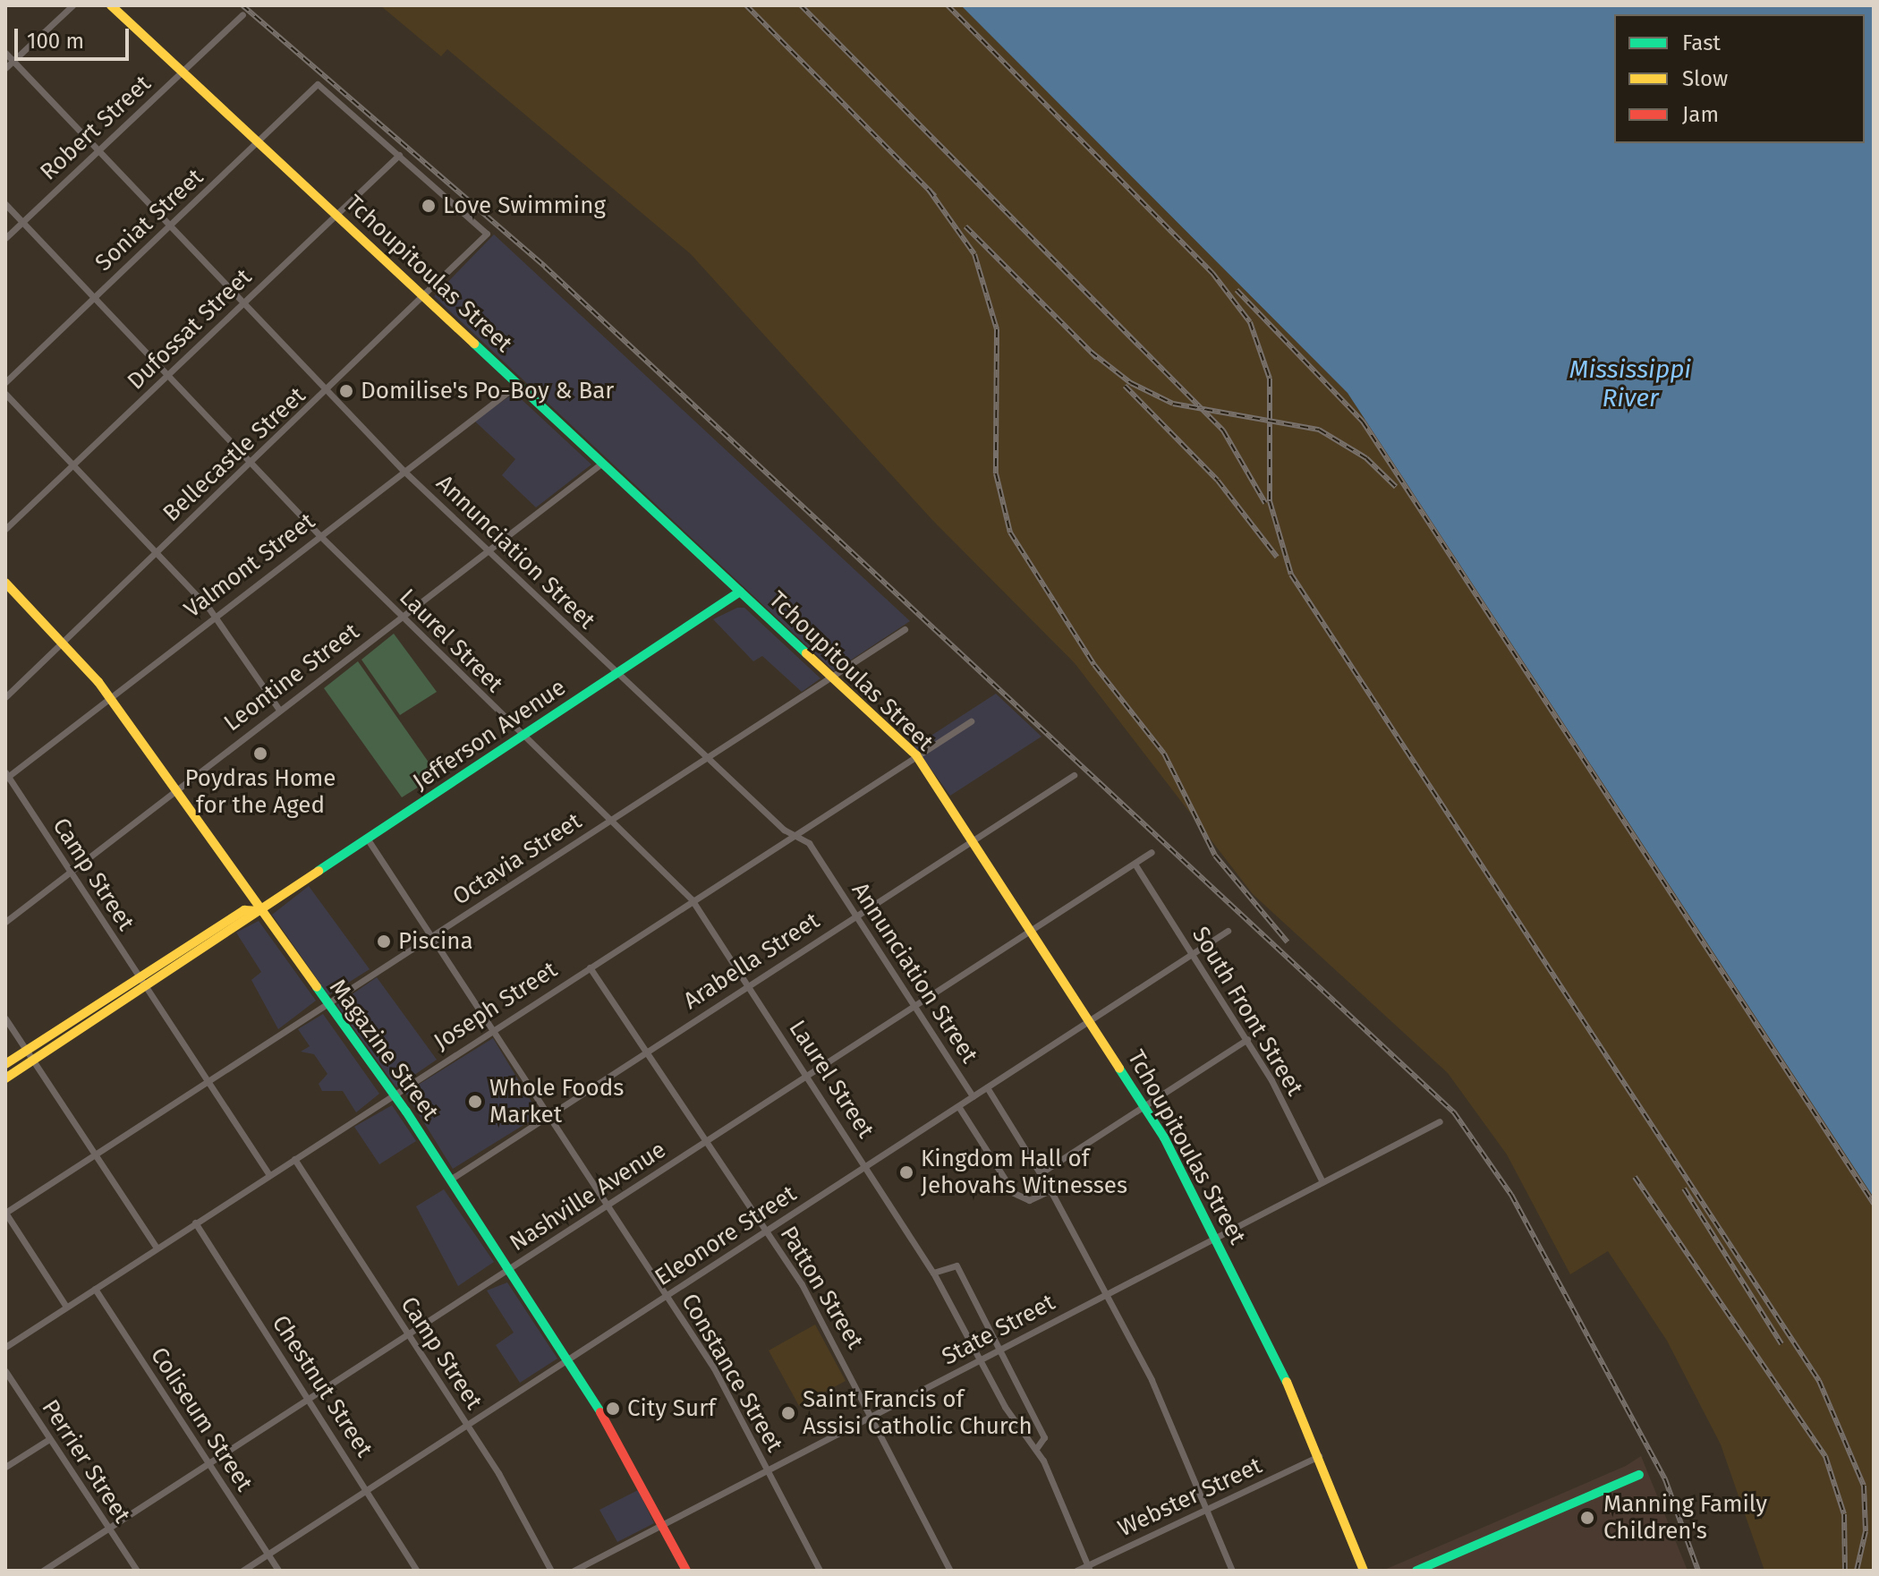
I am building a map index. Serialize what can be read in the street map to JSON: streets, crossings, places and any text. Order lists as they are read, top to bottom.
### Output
{
  "streets": {
    "street": [
      "Robert Street",
      "Soniat Street",
      "Tchoupitoulas Street",
      "Dufossat Street",
      "Bellecastle Street",
      "Annunciation Street",
      "Valmont Street",
      "Laurel Street",
      "Leontine Street",
      "Jefferson Avenue",
      "Octavia Street",
      "Camp Street",
      "Arabella Street",
      "Joseph Street",
      "South Front Street",
      "Magazine Street",
      "Nashville Avenue",
      "Eleonore Street",
      "Patton Street",
      "State Street",
      "Constance Street",
      "Chestnut Street",
      "Coliseum Street",
      "Perrier Street",
      "Webster Street"
    ]
  },
  "crossings": [
    ["Robert Street", "Tchoupitoulas Street"],
    ["Robert Street", "Annunciation Street"],
    ["Robert Street", "Laurel Street"],
    ["Soniat Street", "Tchoupitoulas Street"],
    ["Soniat Street", "Dufossat Street"],
    ["Soniat Street", "Bellecastle Street"],
    ["Soniat Street", "Annunciation Street"],
    ["Soniat Street", "Laurel Street"],
    ["Tchoupitoulas Street", "Dufossat Street"],
    ["Tchoupitoulas Street", "Bellecastle Street"],
    ["Tchoupitoulas Street", "Valmont Street"],
    ["Tchoupitoulas Street", "Leontine Street"],
    ["Tchoupitoulas Street", "Jefferson Avenue"],
    ["Tchoupitoulas Street", "Octavia Street"],
    ["Tchoupitoulas Street", "Arabella Street"],
    ["Tchoupitoulas Street", "Joseph Street"],
    ["Tchoupitoulas Street", "Nashville Avenue"],
    ["Tchoupitoulas Street", "Eleonore Street"],
    ["Tchoupitoulas Street", "State Street"],
    ["Tchoupitoulas Street", "Webster Street"],
    ["Dufossat Street", "Bellecastle Street"],
    ["Dufossat Street", "Annunciation Street"],
    ["Dufossat Street", "Laurel Street"],
    ["Bellecastle Street", "Annunciation Street"],
    ["Bellecastle Street", "Laurel Street"],
    ["Bellecastle Street", "Magazine Street"],
    ["Annunciation Street", "Valmont Street"],
    ["Annunciation Street", "Leontine Street"],
    ["Annunciation Street", "Jefferson Avenue"],
    ["Annunciation Street", "Octavia Street"],
    ["Annunciation Street", "Arabella Street"],
    ["Annunciation Street", "Joseph Street"],
    ["Annunciation Street", "Nashville Avenue"],
    ["Annunciation Street", "Eleonore Street"],
    ["Annunciation Street", "State Street"],
    ["Annunciation Street", "Webster Street"],
    ["Valmont Street", "Laurel Street"],
    ["Valmont Street", "Camp Street"],
    ["Valmont Street", "Magazine Street"],
    ["Laurel Street", "Leontine Street"],
    ["Laurel Street", "Jefferson Avenue"],
    ["Laurel Street", "Octavia Street"],
    ["Laurel Street", "Arabella Street"],
    ["Laurel Street", "Joseph Street"],
    ["Laurel Street", "Nashville Avenue"],
    ["Laurel Street", "Eleonore Street"],
    ["Laurel Street", "State Street"],
    ["Laurel Street", "Webster Street"],
    ["Leontine Street", "Camp Street"],
    ["Leontine Street", "Magazine Street"],
    ["Jefferson Avenue", "Camp Street"],
    ["Jefferson Avenue", "Magazine Street"],
    ["Jefferson Avenue", "Constance Street"],
    ["Octavia Street", "Camp Street"],
    ["Octavia Street", "Magazine Street"],
    ["Octavia Street", "Constance Street"],
    ["Camp Street", "Joseph Street"],
    ["Camp Street", "Nashville Avenue"],
    ["Camp Street", "Eleonore Street"],
    ["Arabella Street", "Magazine Street"],
    ["Arabella Street", "Patton Street"],
    ["Arabella Street", "Constance Street"],
    ["Joseph Street", "Magazine Street"],
    ["Joseph Street", "Patton Street"],
    ["Joseph Street", "Constance Street"],
    ["Joseph Street", "Chestnut Street"],
    ["Joseph Street", "Coliseum Street"],
    ["South Front Street", "Nashville Avenue"],
    ["South Front Street", "Eleonore Street"],
    ["South Front Street", "State Street"],
    ["Magazine Street", "Nashville Avenue"],
    ["Magazine Street", "Eleonore Street"],
    ["Magazine Street", "State Street"],
    ["Nashville Avenue", "Patton Street"],
    ["Nashville Avenue", "Constance Street"],
    ["Nashville Avenue", "Chestnut Street"],
    ["Nashville Avenue", "Coliseum Street"],
    ["Nashville Avenue", "Perrier Street"],
    ["Eleonore Street", "Patton Street"],
    ["Eleonore Street", "Constance Street"],
    ["Eleonore Street", "Chestnut Street"],
    ["Eleonore Street", "Coliseum Street"],
    ["Patton Street", "State Street"],
    ["State Street", "Constance Street"]
  ],
  "water": ["Mississippi River"],
  "places": [
    "Love Swimming",
    "Domilise's Po-Boy & Bar",
    "Poydras Home for the Aged",
    "Piscina",
    "Whole Foods Market",
    "Kingdom Hall of Jehovahs Witnesses",
    "City Surf",
    "Saint Francis of Assisi Catholic Church",
    "Manning Family Children's"
  ],
  "legend": ["Fast", "Slow", "Jam"],
  "scale_bar": "100 m"
}
